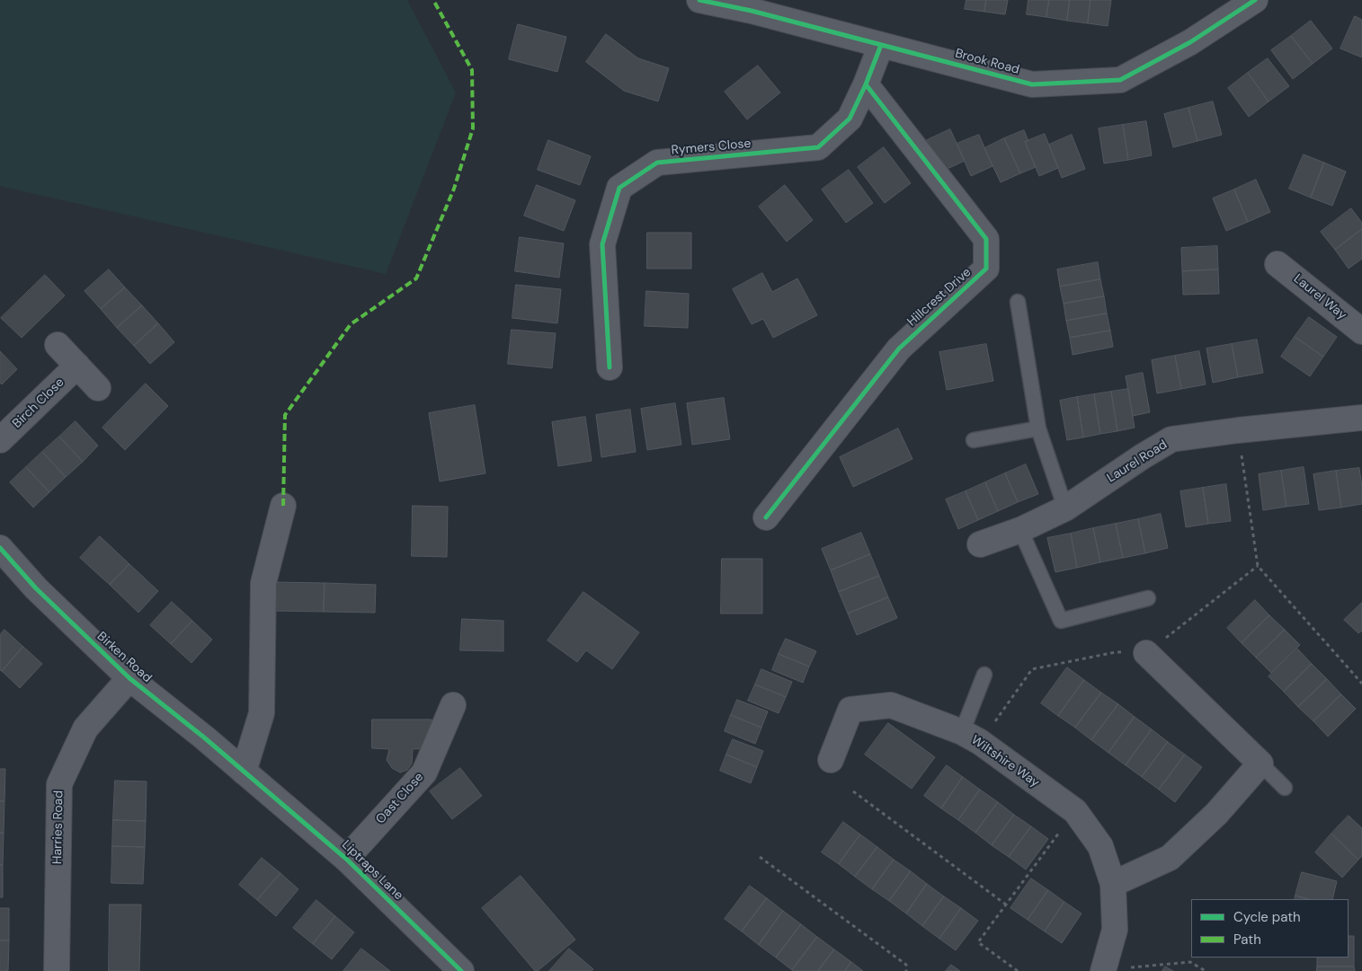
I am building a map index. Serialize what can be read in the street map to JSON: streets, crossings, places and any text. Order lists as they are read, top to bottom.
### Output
{
  "streets": {
    "street": [
      "Brook Road",
      "Rymers Close",
      "Hillcrest Drive",
      "Laurel Way",
      "Birch Close",
      "Laurel Road",
      "Birken Road",
      "Wiltshire Way",
      "Oast Close",
      "Harries Road",
      "Liptraps Lane"
    ]
  },
  "crossings": [
    ["Brook Road", "Rymers Close"],
    ["Rymers Close", "Hillcrest Drive"],
    ["Birken Road", "Harries Road"],
    ["Birken Road", "Liptraps Lane"],
    ["Oast Close", "Liptraps Lane"]
  ],
  "legend": ["Cycle path", "Path"]
}
